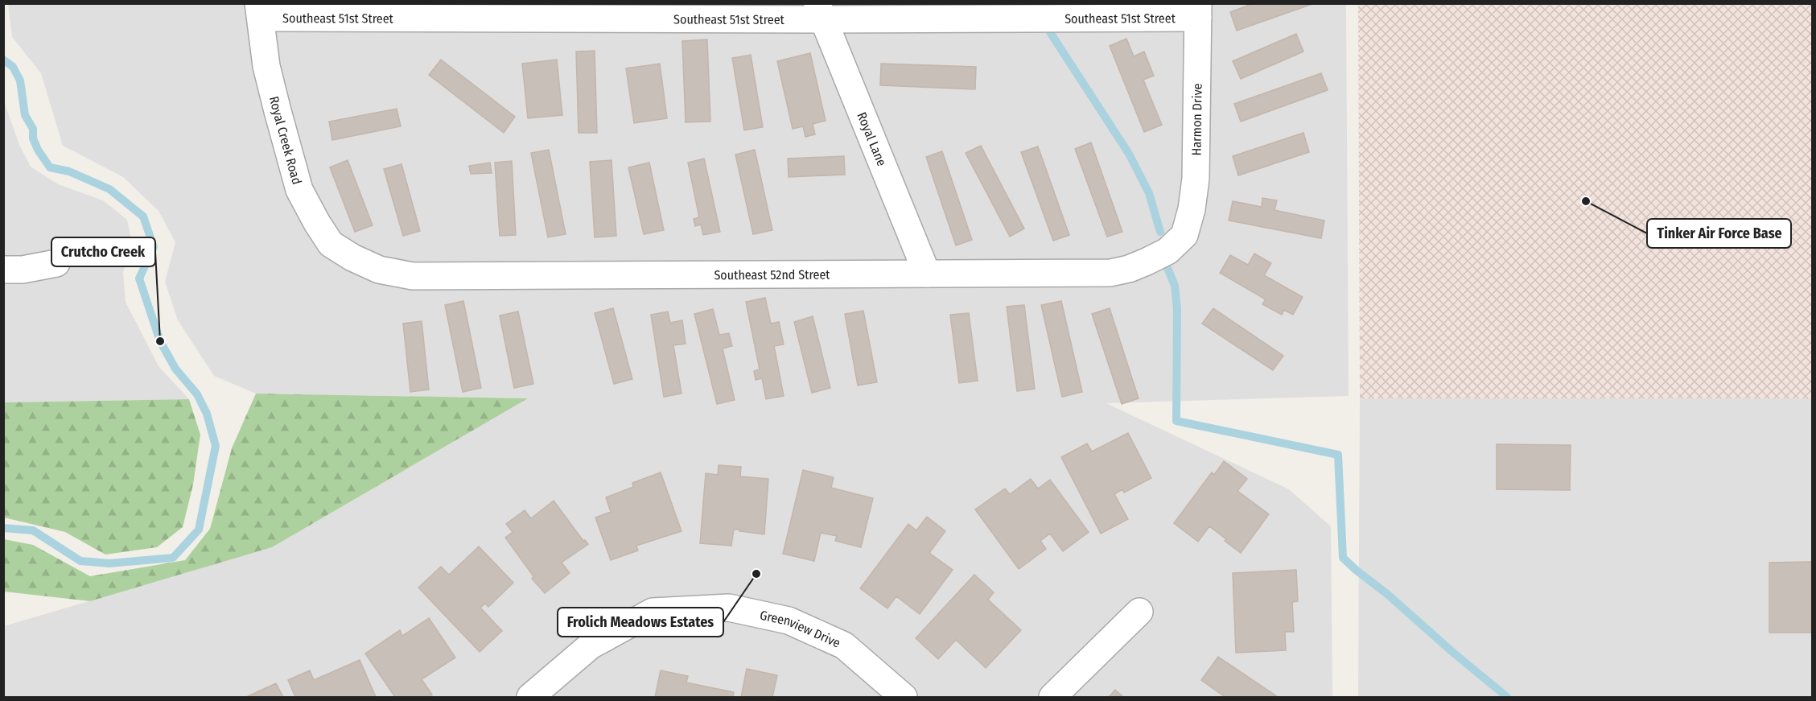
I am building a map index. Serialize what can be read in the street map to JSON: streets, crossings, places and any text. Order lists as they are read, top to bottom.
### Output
{
  "streets": {
    "street": [
      "Southeast 51st Street",
      "Harmon Drive",
      "Royal Lane",
      "Royal Creek Road",
      "Southeast 52nd Street",
      "Greenview Drive"
    ]
  },
  "crossings": [
    ["Southeast 51st Street", "Harmon Drive"],
    ["Southeast 51st Street", "Royal Lane"],
    ["Southeast 51st Street", "Royal Creek Road"],
    ["Harmon Drive", "Southeast 52nd Street"],
    ["Royal Lane", "Southeast 52nd Street"],
    ["Royal Creek Road", "Southeast 52nd Street"]
  ],
  "places": ["Tinker Air Force Base", "Crutcho Creek", "Frolich Meadows Estates"]
}
